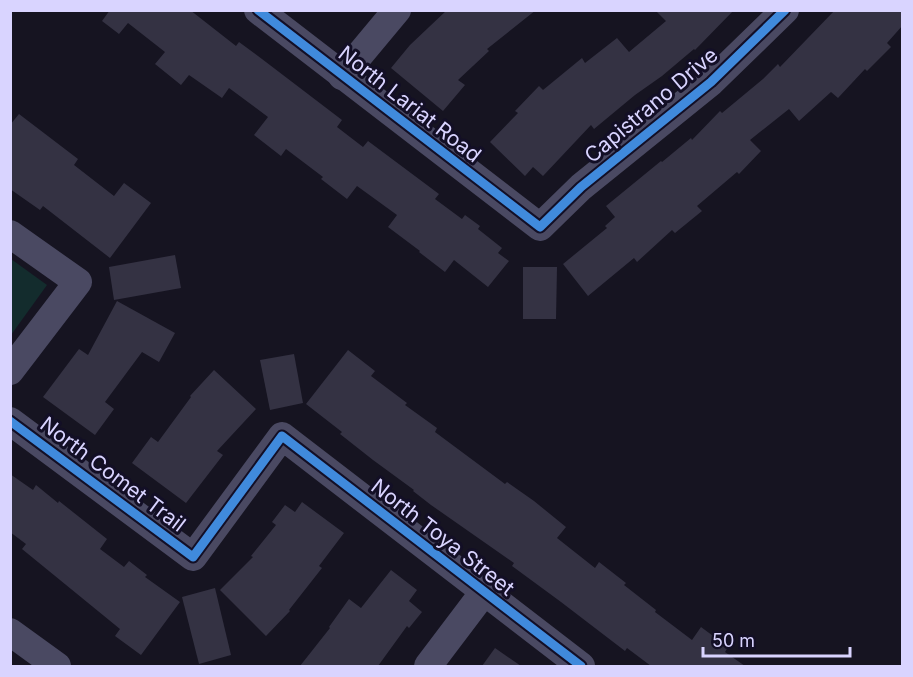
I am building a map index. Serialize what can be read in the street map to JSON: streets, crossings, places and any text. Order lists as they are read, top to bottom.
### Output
{
  "streets": {
    "street": [
      "North Lariat Road",
      "Capistrano Drive",
      "North Comet Trail",
      "North Toya Street"
    ]
  },
  "crossings": [
    ["North Lariat Road", "Capistrano Drive"],
    ["North Comet Trail", "North Toya Street"]
  ],
  "scale_bar": "50 m"
}
